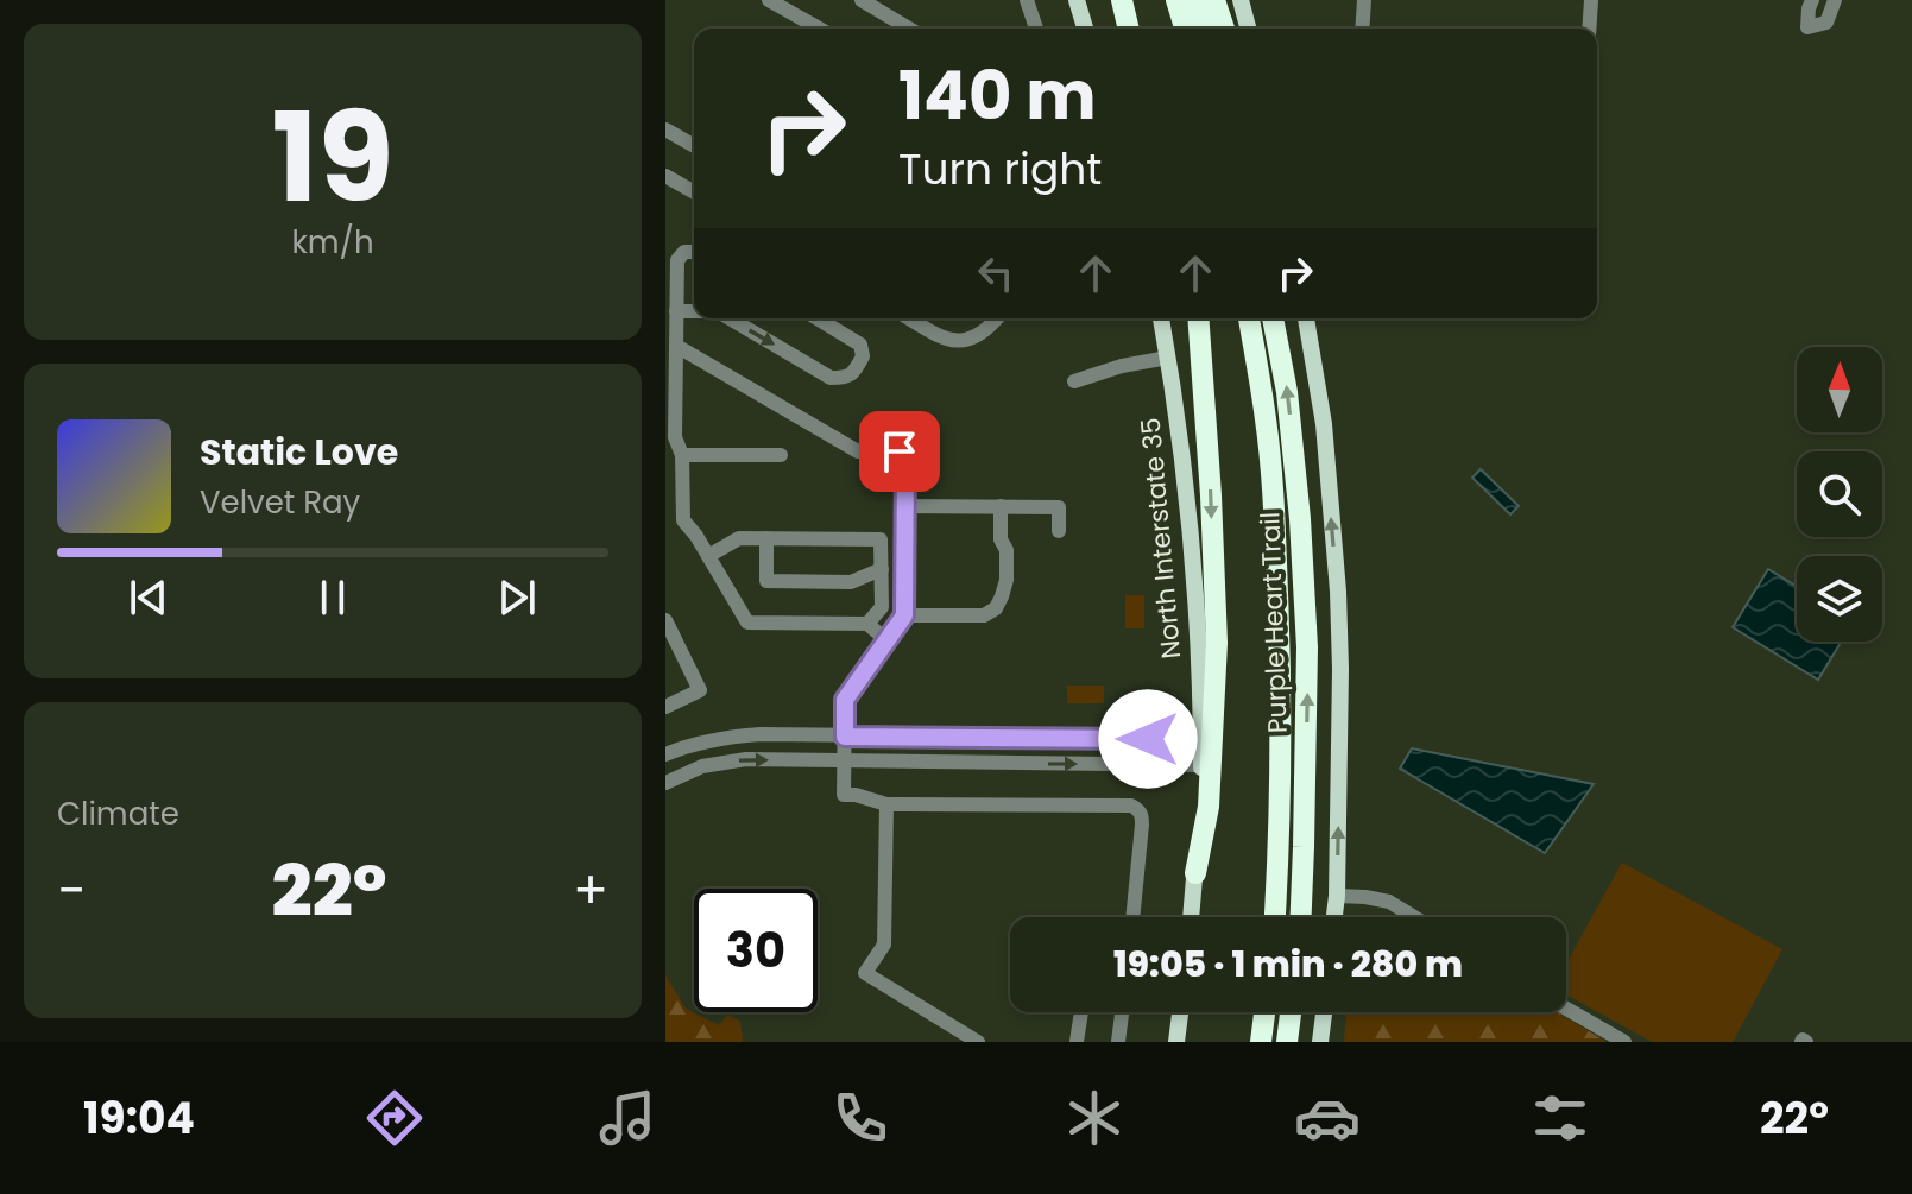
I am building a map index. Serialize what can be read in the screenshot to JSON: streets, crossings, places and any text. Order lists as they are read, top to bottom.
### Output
{
  "streets": {
    "highway": ["Purple Heart Trail"],
    "main road": ["North Interstate 35"]
  },
  "north": "top",
  "page": {
    "tile": [
      ["19", "km/h"],
      "Climate"
    ],
    "turn": ["140 m", "Turn right"],
    "song": ["Static Love", "Velvet Ray"],
    "heat": ["−", "22°", "+"],
    "limit": "30",
    "trip": "19:05 · 1 min · 280 m",
    "tabs": ["19:04", "22°"]
  }
}
